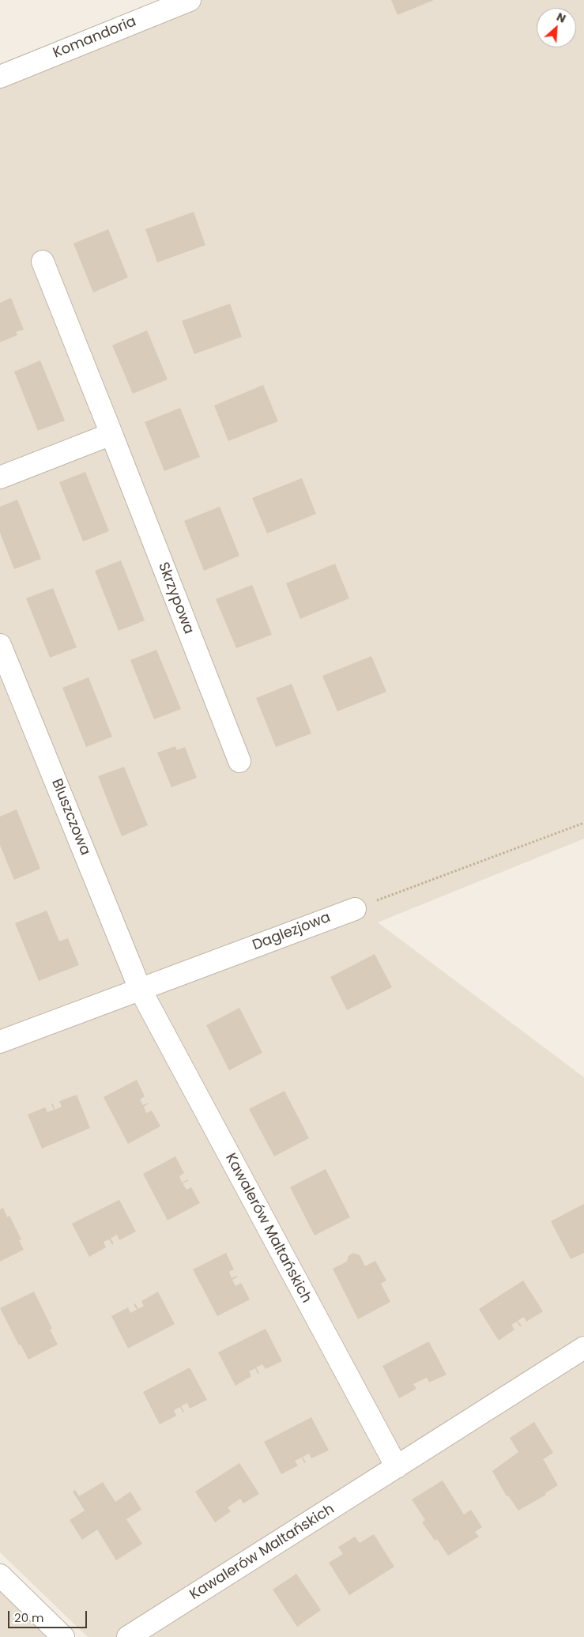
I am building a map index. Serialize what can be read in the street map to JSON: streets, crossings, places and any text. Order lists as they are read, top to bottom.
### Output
{
  "streets": {
    "street": [
      "Komandoria",
      "Skrzypowa",
      "Bluszczowa",
      "Daglezjowa",
      "Kawalerów Maltańskich"
    ]
  },
  "crossings": [
    ["Bluszczowa", "Daglezjowa"],
    ["Bluszczowa", "Kawalerów Maltańskich"],
    ["Daglezjowa", "Kawalerów Maltańskich"]
  ],
  "scale_bar": "20 m",
  "north": "top right"
}
